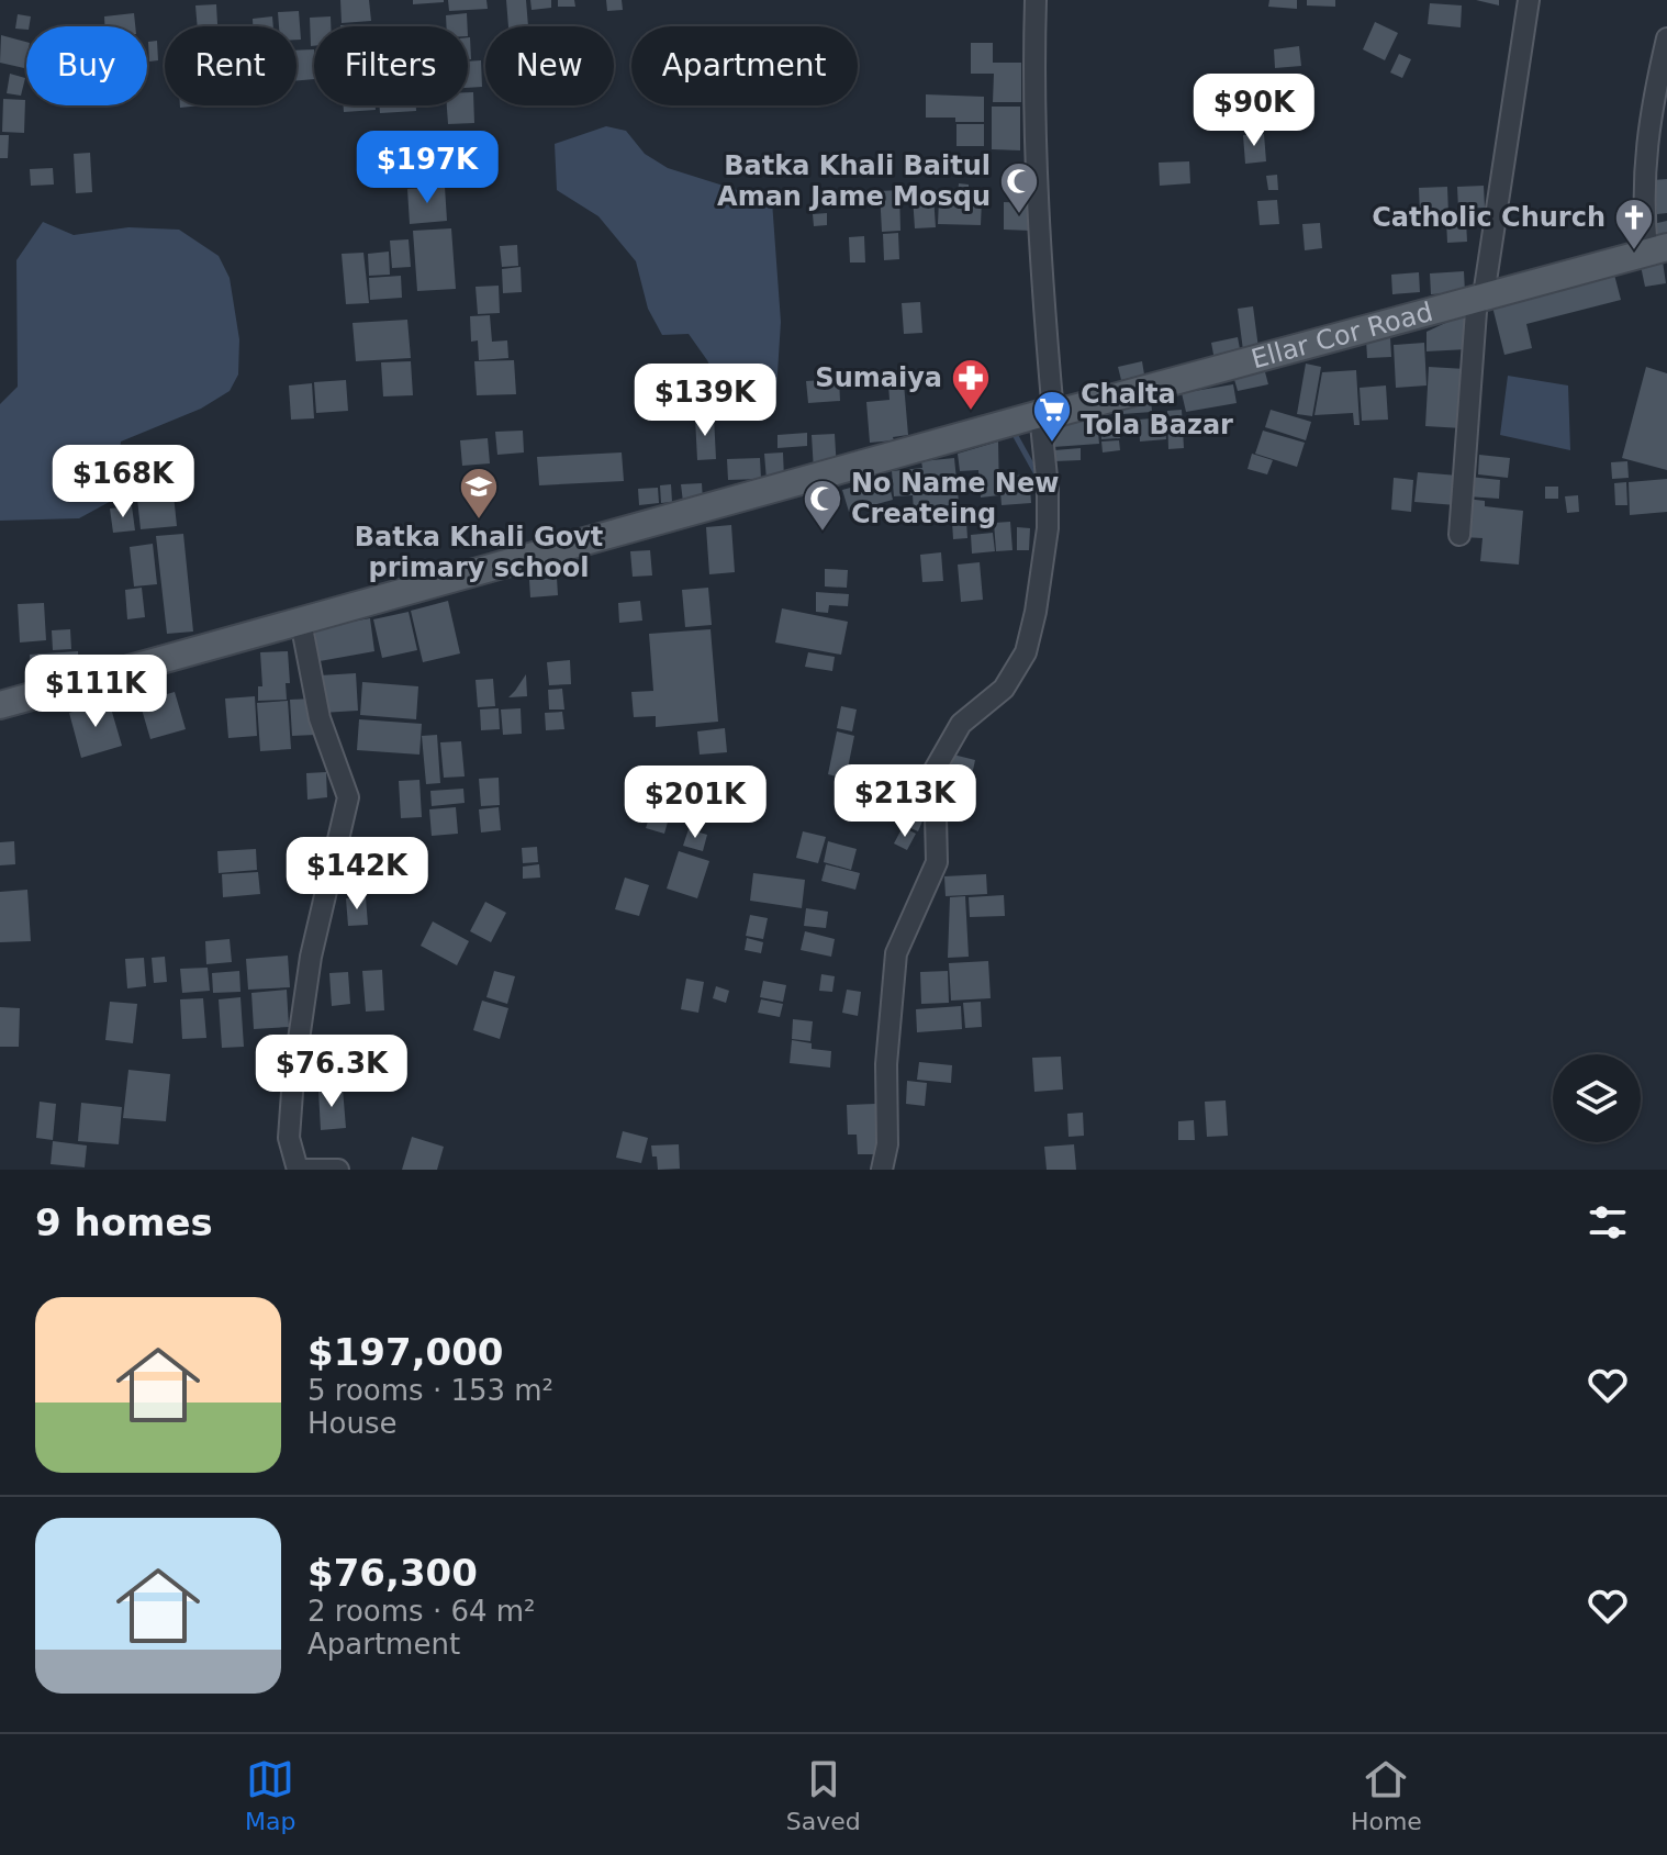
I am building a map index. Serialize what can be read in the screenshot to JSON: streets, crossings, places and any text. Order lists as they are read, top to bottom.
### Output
{
  "streets": {
    "main road": ["Ellar Cor Road"]
  },
  "places": {
    "mosque": ["Batka Khali Baitul Aman Jame Mosqu", "No Name New Createing"],
    "church": ["Catholic Church"],
    "pharmacy": ["Sumaiya"],
    "supermarket": ["Chalta Tola Bazar"],
    "school or university": ["Batka Khali Govt primary school"]
  },
  "page": {
    "chip": [
      "Buy",
      "Rent",
      "Filters",
      "New",
      "Apartment"
    ],
    "price": [
      "$90K",
      "$197K",
      "$139K",
      "$168K",
      "$111K",
      "$213K",
      "$201K",
      "$142K",
      "$76.3K"
    ],
    "heading": "9 homes",
    "list": [
      {
        "name": "$197,000",
        "note": "5 rooms · 153 m² · House"
      },
      {
        "name": "$76,300",
        "note": "2 rooms · 64 m² · Apartment"
      }
    ],
    "tabs": ["Map", "Saved", "Home"]
  }
}
